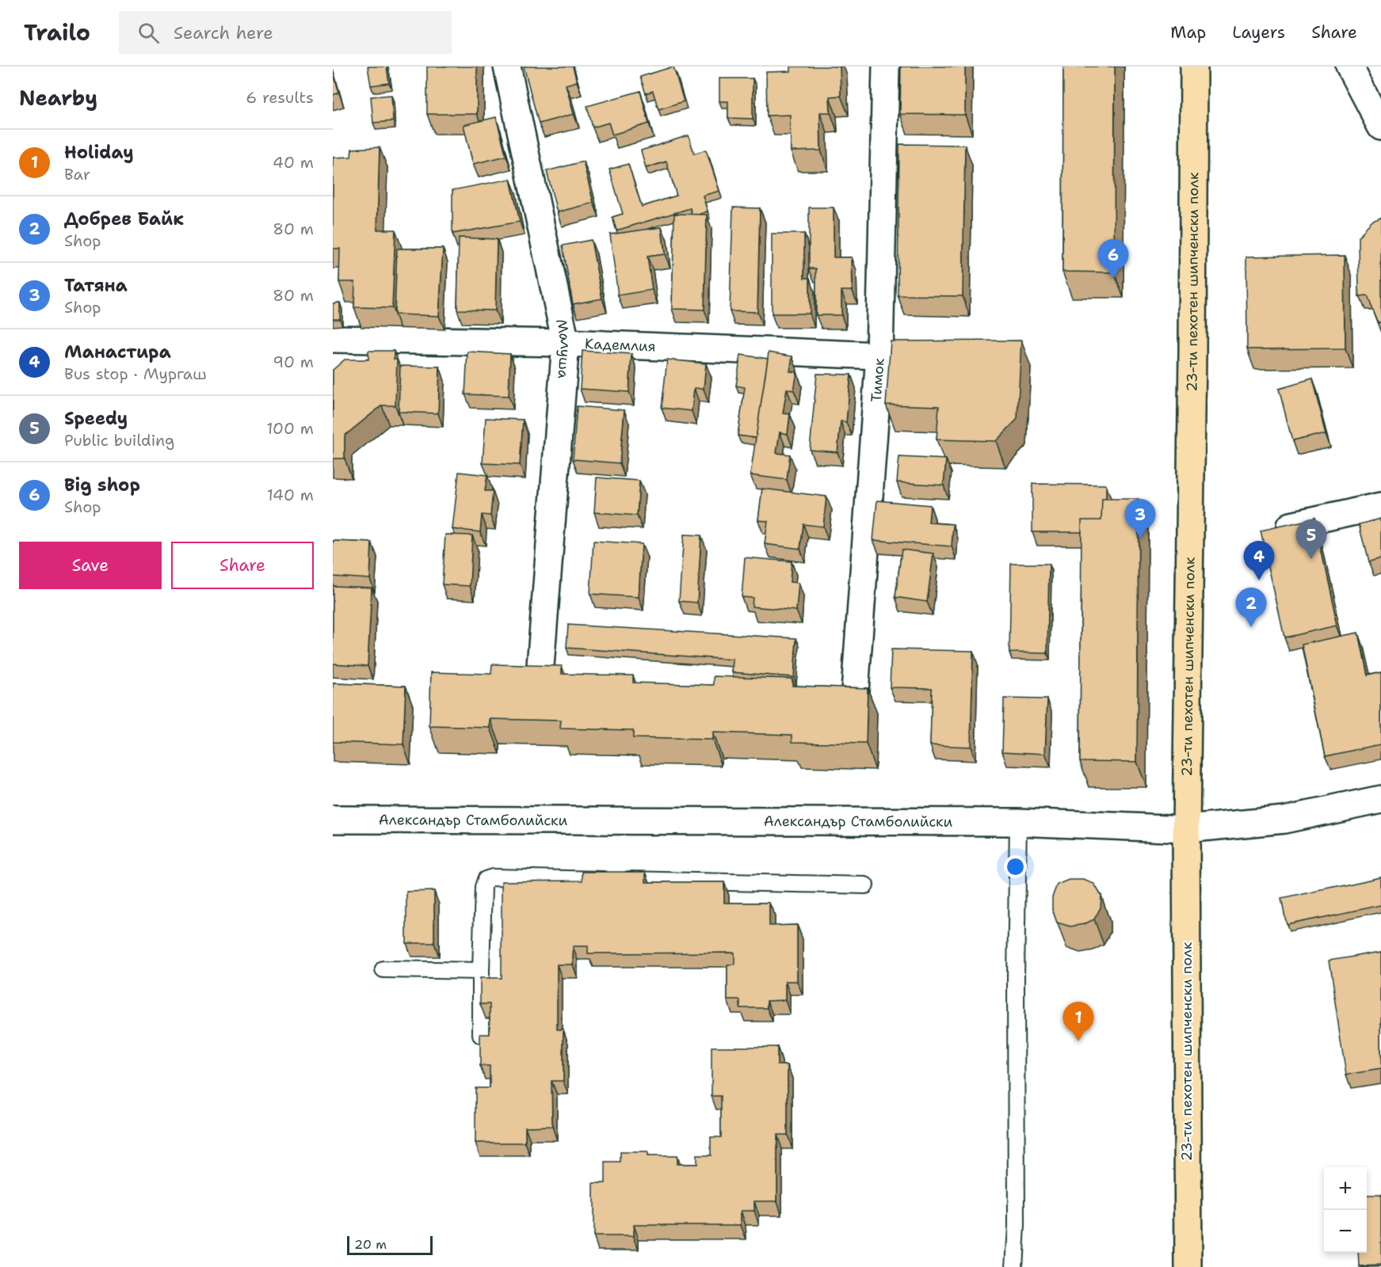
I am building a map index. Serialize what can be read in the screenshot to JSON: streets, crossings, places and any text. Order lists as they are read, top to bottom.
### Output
{
  "streets": {
    "main road": ["23-ти пехотен шипченски полк"],
    "street": [
      "Кадемлия",
      "Малуша",
      "Тимок",
      "Александър Стамболийски"
    ]
  },
  "crossings": [
    ["23-ти пехотен шипченски полк", "Александър Стамболийски"],
    ["Кадемлия", "Малуша"],
    ["Кадемлия", "Тимок"]
  ],
  "scale_bar": "20 m",
  "page": {
    "header": "Trailo",
    "search": "Search here",
    "nav": ["Map", "Layers", "Share"],
    "heading": ["Nearby", "6 results"],
    "list": [
      {
        "mark": "1",
        "name": "Holiday",
        "note": "Bar",
        "value": "40 m"
      },
      {
        "mark": "2",
        "name": "Добрев Байк",
        "note": "Shop",
        "value": "80 m"
      },
      {
        "mark": "3",
        "name": "Татяна",
        "note": "Shop",
        "value": "80 m"
      },
      {
        "mark": "4",
        "name": "Манастира",
        "note": "Bus stop · Мургаш",
        "value": "90 m"
      },
      {
        "mark": "5",
        "name": "Speedy",
        "note": "Public building",
        "value": "100 m"
      },
      {
        "mark": "6",
        "name": "Big shop",
        "note": "Shop",
        "value": "140 m"
      }
    ],
    "pins": [
      "6",
      "3",
      "5",
      "4",
      "2",
      "1"
    ],
    "buttons": ["Save", "Share"],
    "map_buttons": ["+", "−"],
    "scale": "20 m"
  }
}
